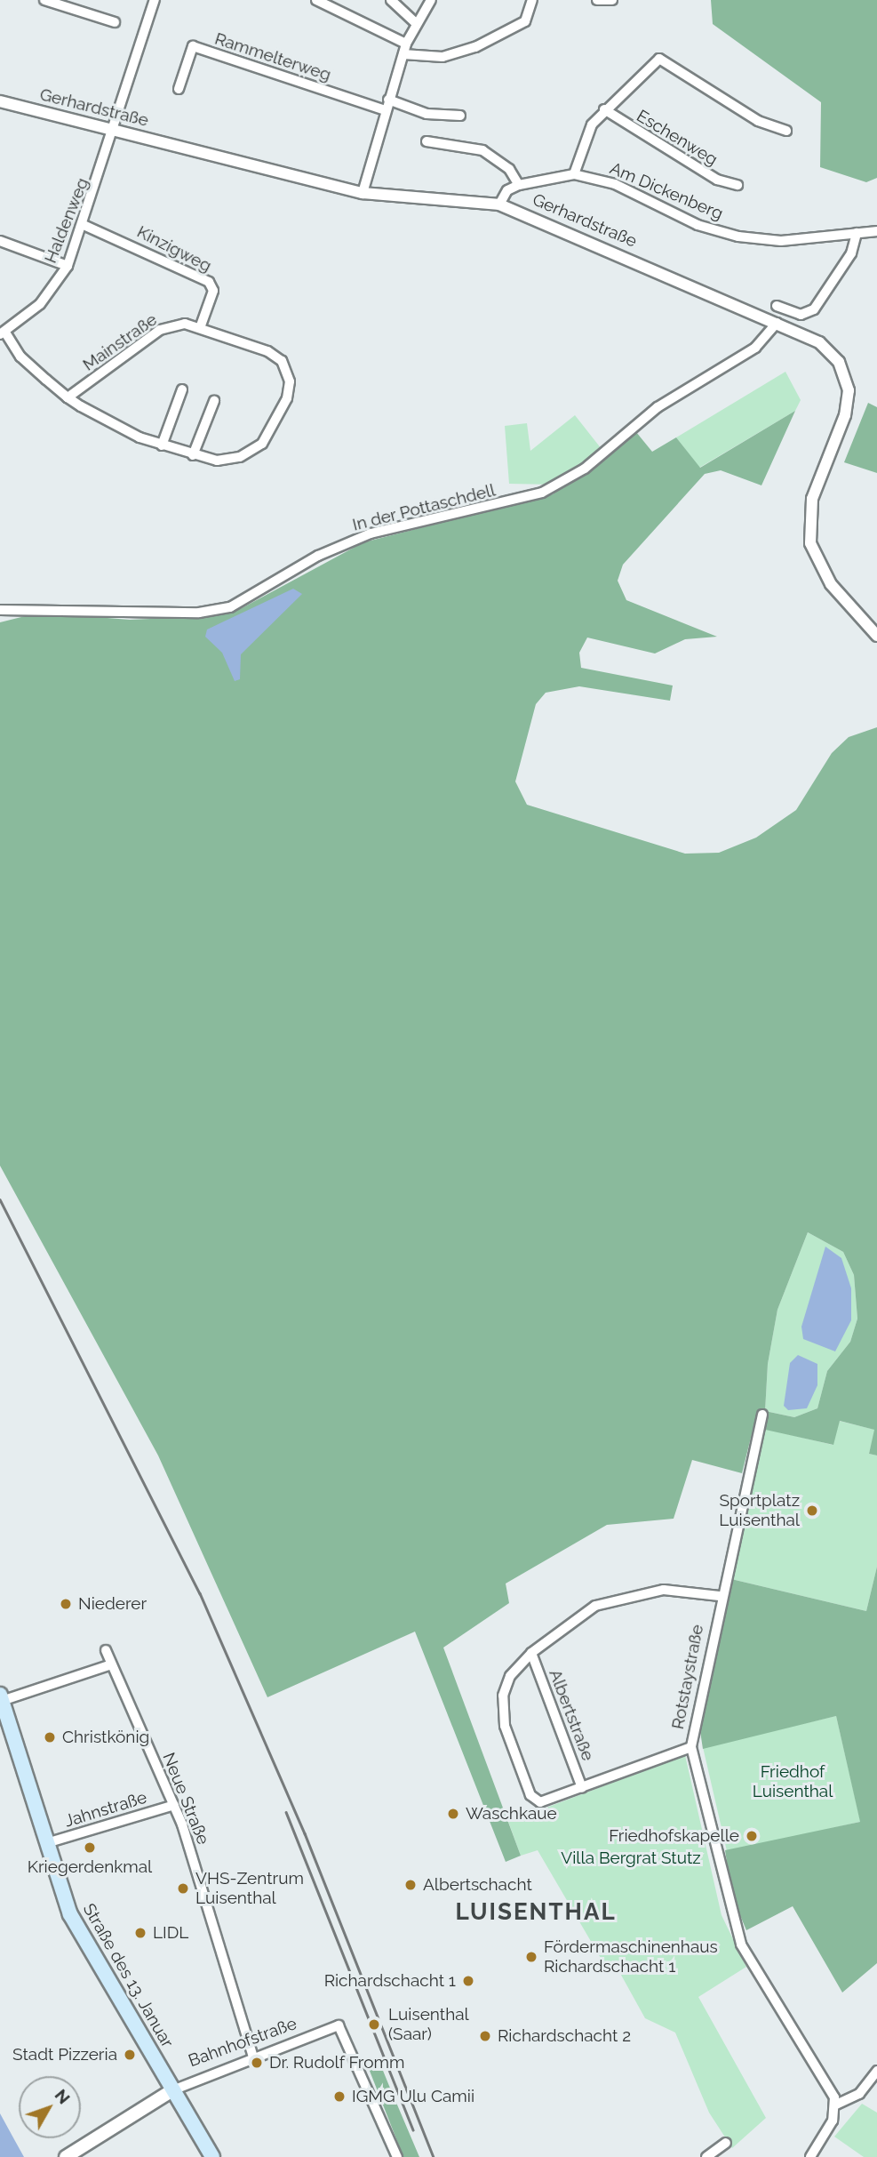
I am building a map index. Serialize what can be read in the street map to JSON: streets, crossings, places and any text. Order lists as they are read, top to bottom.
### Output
{
  "streets": {
    "main road": ["Straße des 13. Januar", "Bahnhofstraße"],
    "street": [
      "Rammelterweg",
      "Gerhardstraße",
      "Eschenweg",
      "Am Dickenberg",
      "Haldenweg",
      "Kinzigweg",
      "Mainstraße",
      "In der Pottaschdell",
      "Rotstaystraße",
      "Albertstraße",
      "Neue Straße",
      "Jahnstraße"
    ]
  },
  "crossings": [
    ["Gerhardstraße", "Haldenweg"],
    ["Gerhardstraße", "In der Pottaschdell"],
    ["Haldenweg", "Kinzigweg"],
    ["Haldenweg", "Mainstraße"],
    ["Kinzigweg", "Mainstraße"],
    ["Rotstaystraße", "Albertstraße"],
    ["Neue Straße", "Jahnstraße"],
    ["Neue Straße", "Bahnhofstraße"],
    ["Jahnstraße", "Straße des 13. Januar"],
    ["Straße des 13. Januar", "Bahnhofstraße"]
  ],
  "districts": ["LUISENTHAL"],
  "parks": ["Friedhof Luisenthal", "Villa Bergrat Stutz"],
  "places": [
    "Sportplatz Luisenthal",
    "Niederer",
    "Christkönig",
    "Waschkaue",
    "Friedhofskapelle",
    "Kriegerdenkmal",
    "Albertschacht",
    "VHS-Zentrum Luisenthal",
    "LIDL",
    "Fördermaschinenhaus Richardschacht 1",
    "Richardschacht 1",
    "Luisenthal (Saar)",
    "Richardschacht 2",
    "Stadt Pizzeria",
    "Dr. Rudolf Fromm",
    "IGMG Ulu Camii"
  ],
  "north": "top right"
}
